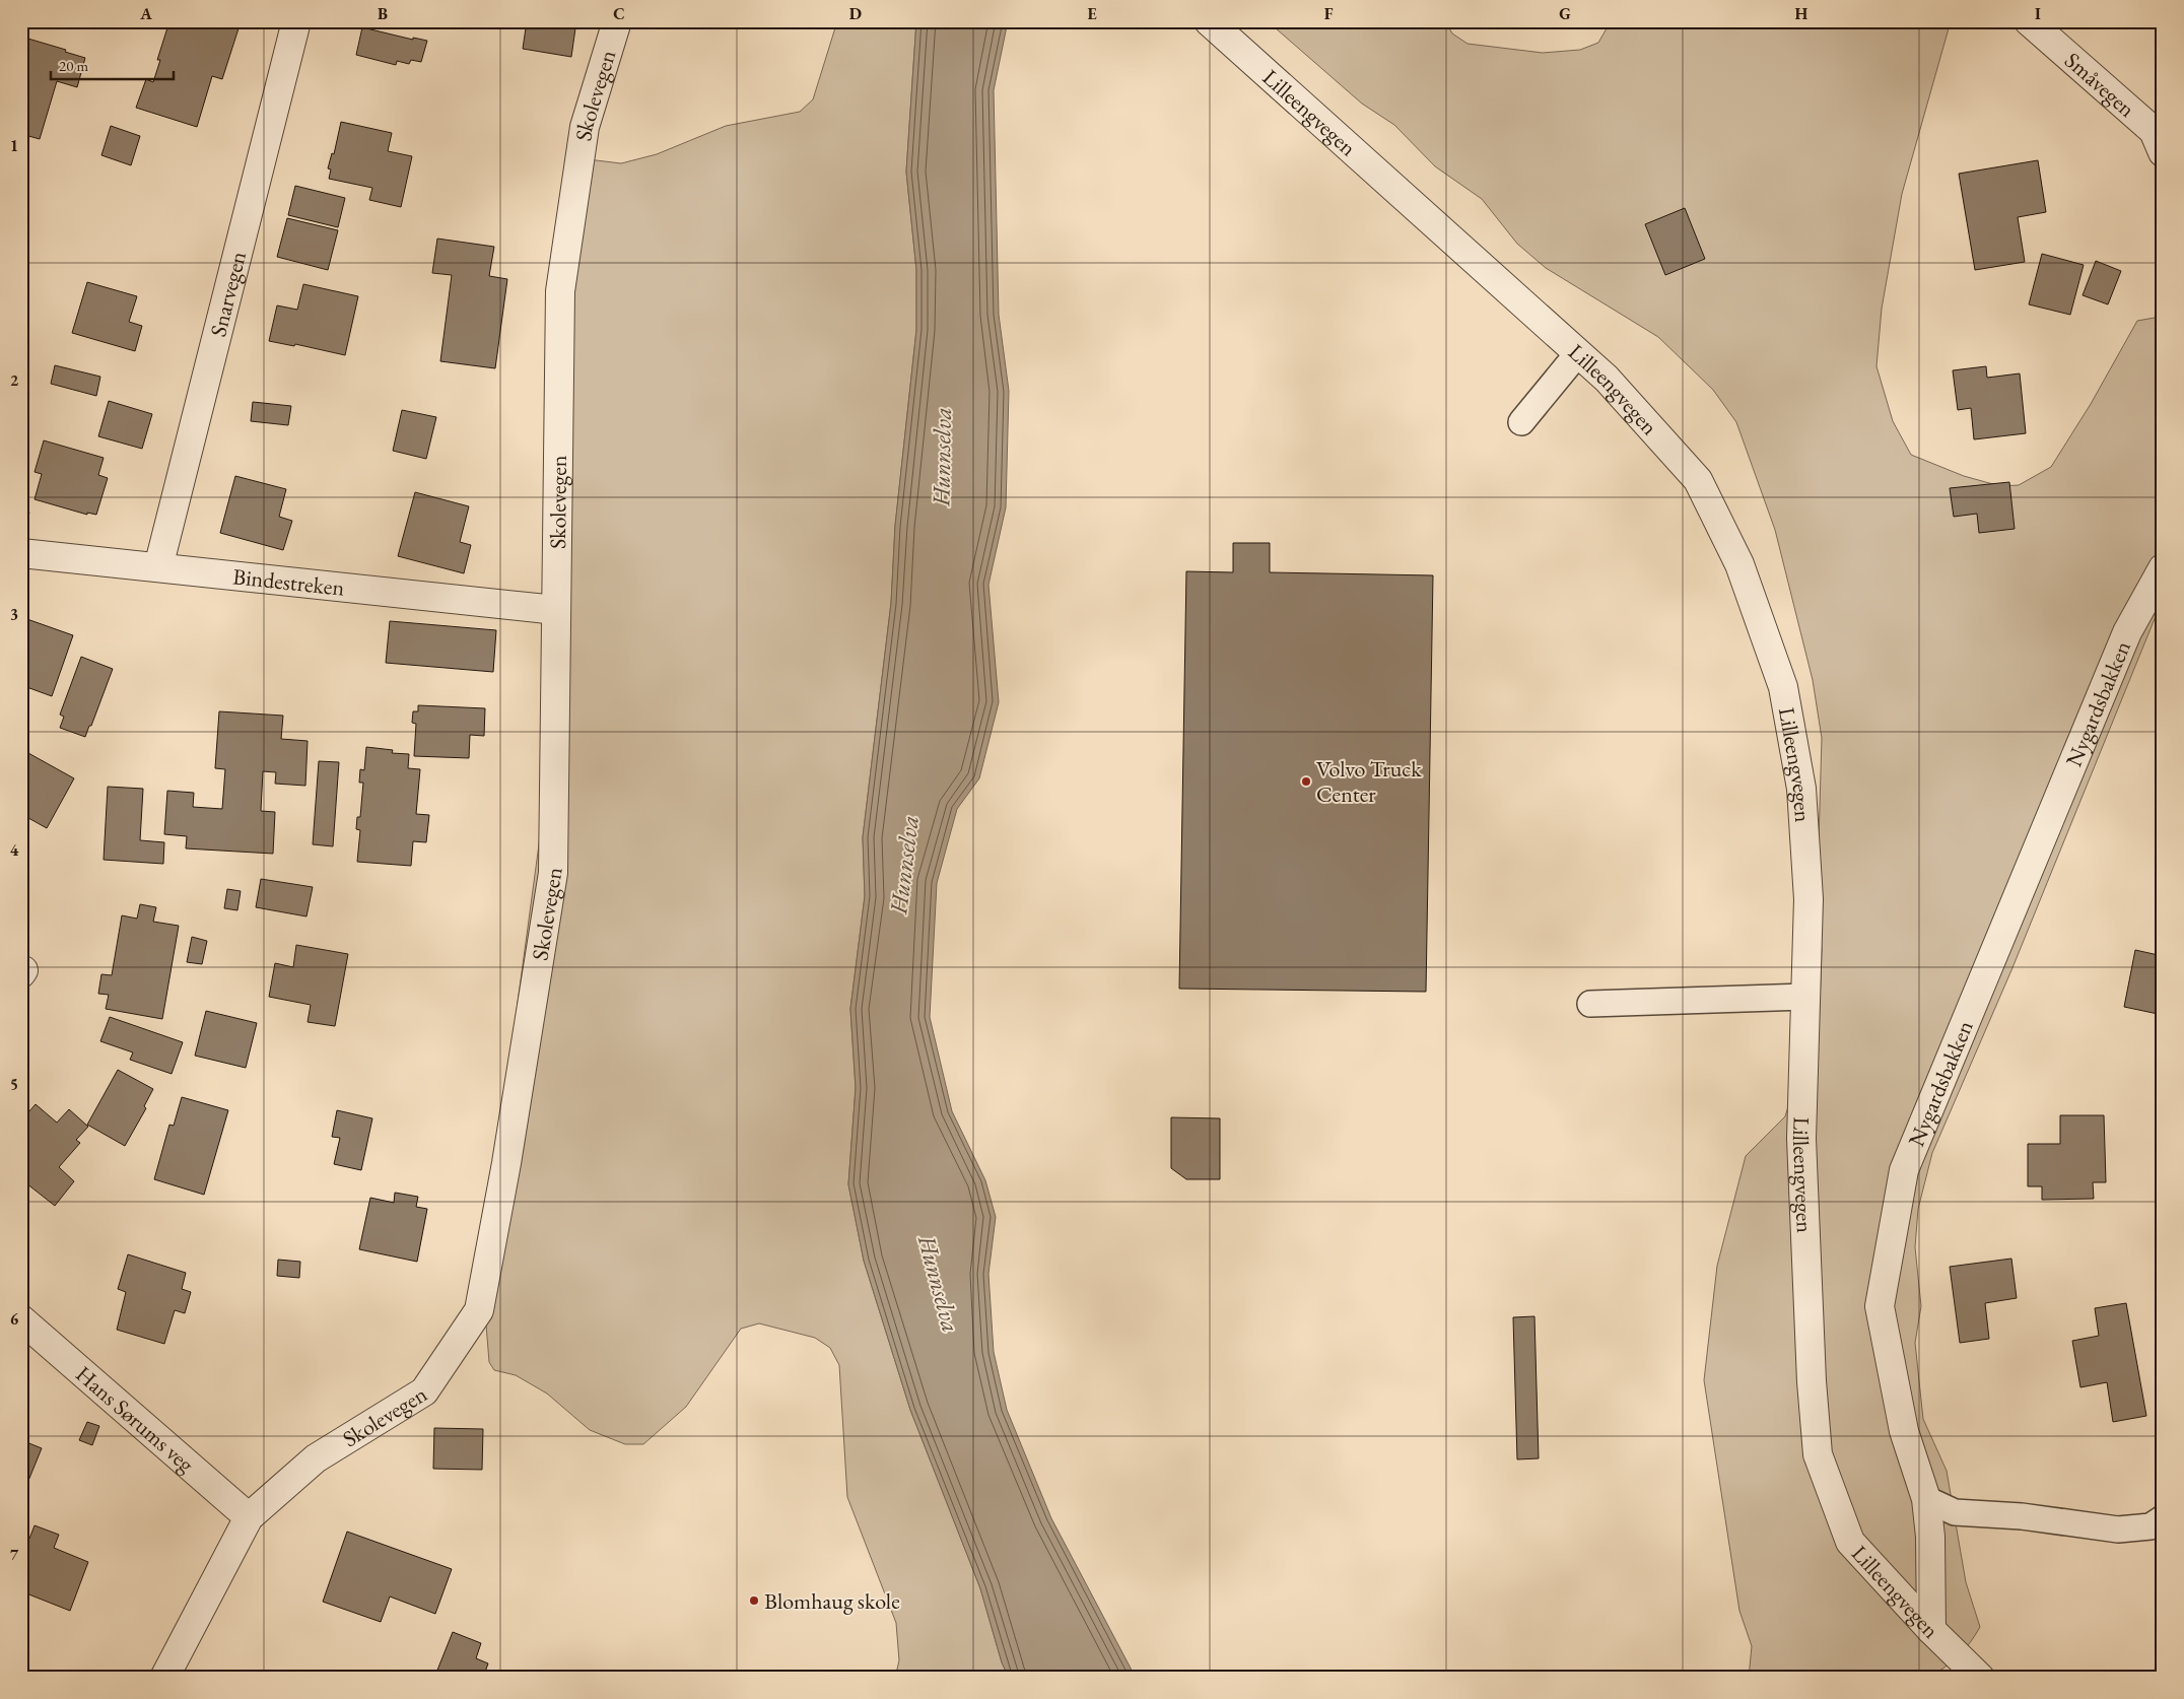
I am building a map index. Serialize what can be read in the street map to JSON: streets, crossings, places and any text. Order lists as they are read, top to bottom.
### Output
{
  "streets": {
    "street": [
      "Småvegen",
      "Skolevegen",
      "Lilleengvegen",
      "Snarvegen",
      "Bindestreken",
      "Nygardsbakken",
      "Hans Sørums veg"
    ]
  },
  "crossings": [
    ["Skolevegen", "Bindestreken"],
    ["Skolevegen", "Hans Sørums veg"],
    ["Lilleengvegen", "Nygardsbakken"],
    ["Snarvegen", "Bindestreken"]
  ],
  "water": ["Hunnselva"],
  "places": ["Volvo Truck Center", "Blomhaug skole"],
  "scale_bar": "20 m",
  "grid": {
    "columns": [
      "A",
      "B",
      "C",
      "D",
      "E",
      "F",
      "G",
      "H",
      "I"
    ],
    "rows": [
      "1",
      "2",
      "3",
      "4",
      "5",
      "6",
      "7"
    ]
  }
}
